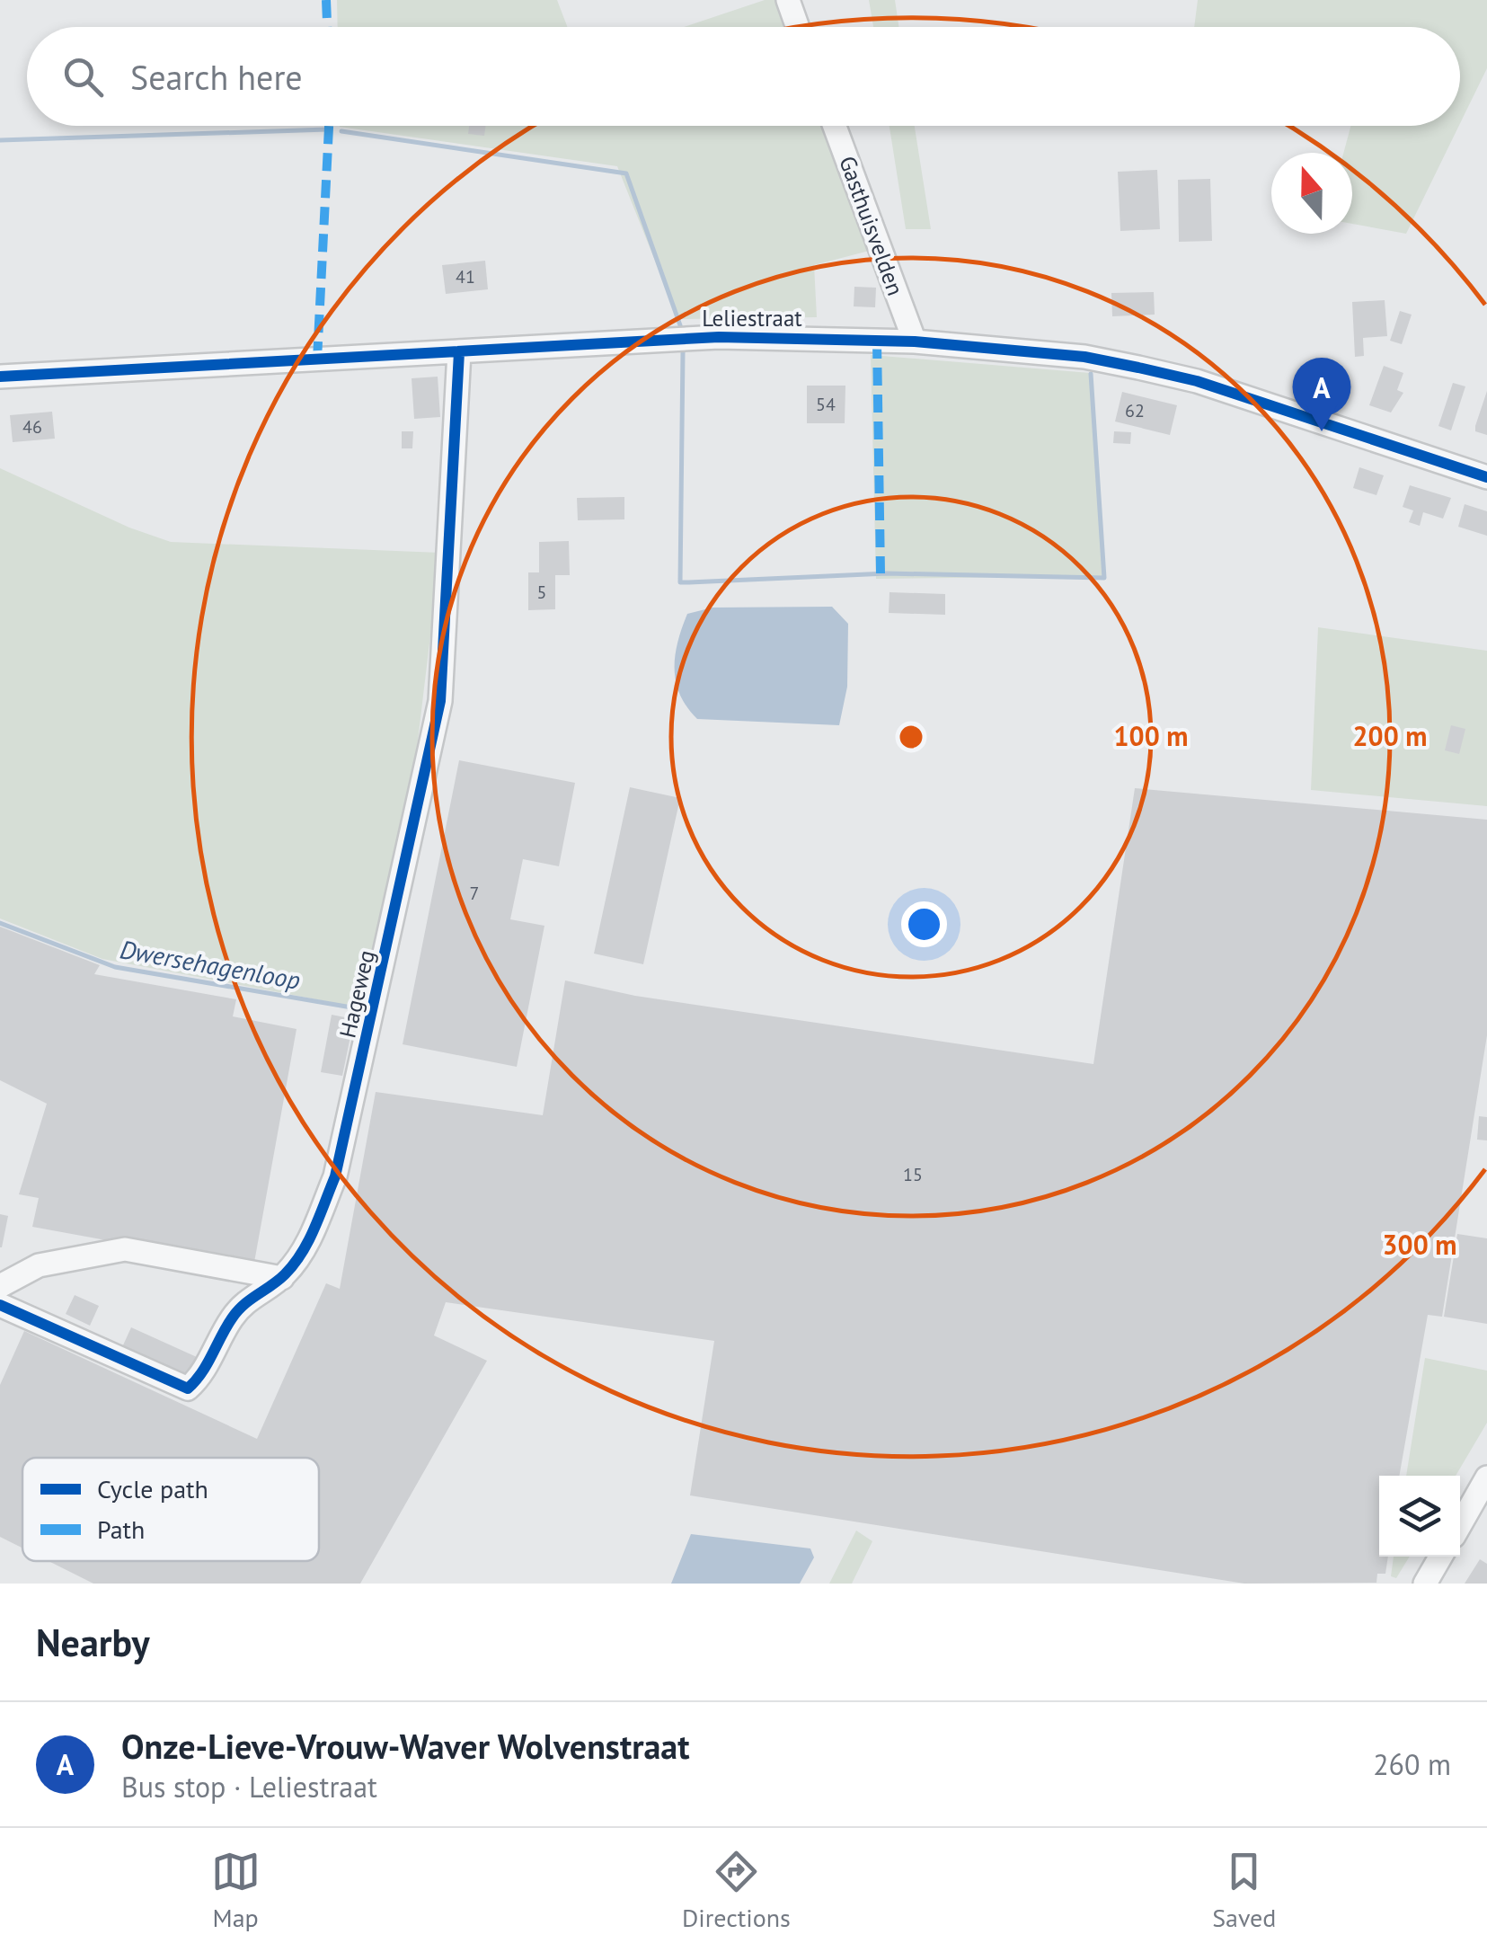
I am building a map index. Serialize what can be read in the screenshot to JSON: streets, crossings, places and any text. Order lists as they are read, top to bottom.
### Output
{
  "streets": {
    "street": ["Gasthuisvelden", "Leliestraat", "Hageweg"]
  },
  "crossings": [
    ["Gasthuisvelden", "Leliestraat"],
    ["Leliestraat", "Hageweg"]
  ],
  "water": ["Dwersehagenloop"],
  "house_numbers": [
    "41",
    "54",
    "62",
    "46",
    "5",
    "7",
    "15"
  ],
  "legend": ["Cycle path", "Path"],
  "north": "top",
  "page": {
    "search": "Search here",
    "pins": "A",
    "heading": "Nearby",
    "list": [
      {
        "mark": "A",
        "name": "Onze-Lieve-Vrouw-Waver Wolvenstraat",
        "note": "Bus stop · Leliestraat",
        "value": "260 m"
      }
    ],
    "nav": ["Map", "Directions", "Saved"]
  },
  "rings": ["100 m", "200 m", "300 m"]
}
